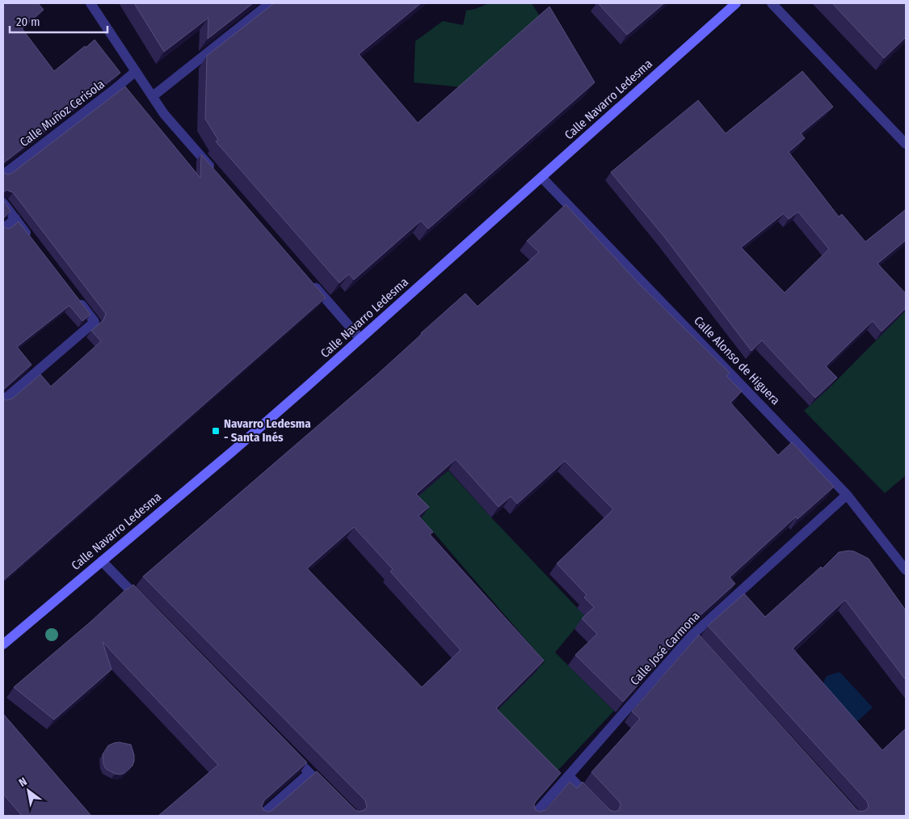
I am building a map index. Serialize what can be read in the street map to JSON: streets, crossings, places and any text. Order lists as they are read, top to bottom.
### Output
{
  "streets": {
    "main road": ["Calle Navarro Ledesma"],
    "street": ["Calle Muñoz Cerisola", "Calle Alonso de Higuera", "Calle José Carmona"]
  },
  "crossings": [
    ["Calle Navarro Ledesma", "Calle Alonso de Higuera"],
    ["Calle Alonso de Higuera", "Calle José Carmona"]
  ],
  "places": {
    "transit": ["Navarro Ledesma - Santa Inés"]
  },
  "scale_bar": "20 m",
  "north": "top left"
}
